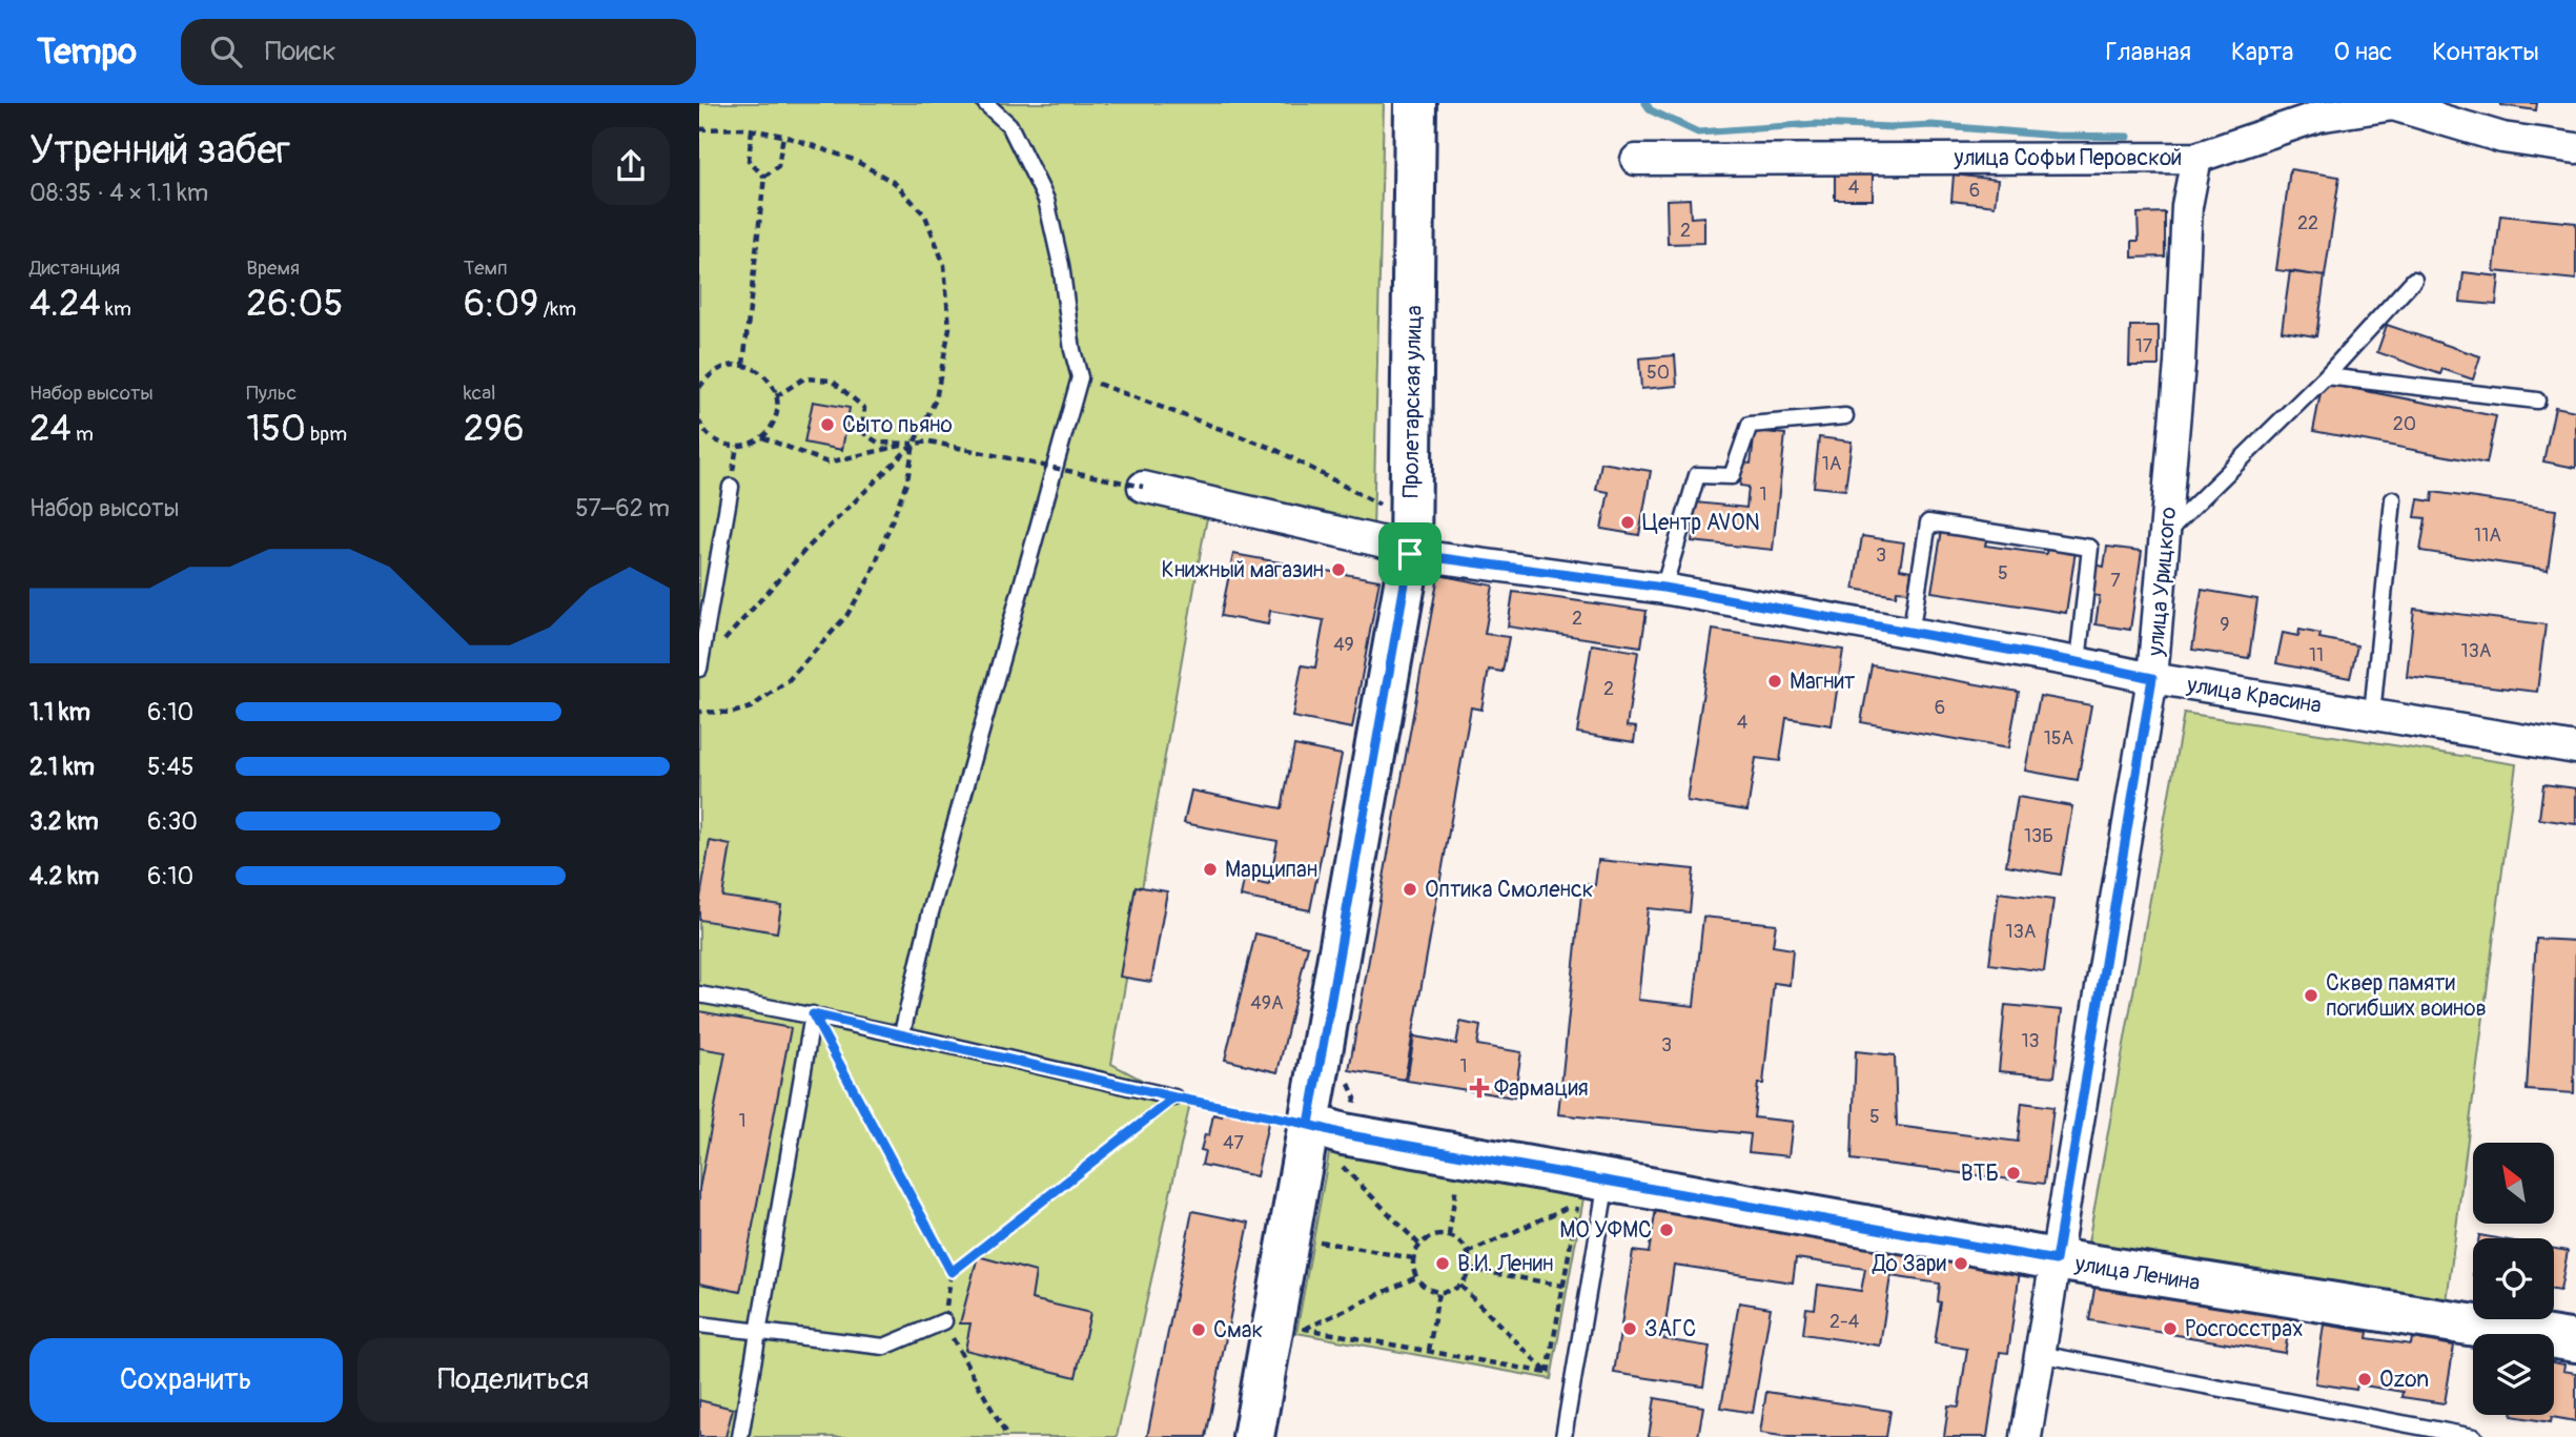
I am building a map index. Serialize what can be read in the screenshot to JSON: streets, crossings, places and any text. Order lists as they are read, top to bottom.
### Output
{
  "streets": {
    "main road": ["Пролетарская улица", "улица Ленина"],
    "street": ["улица Софьи Перовской", "улица Урицкого", "улица Красина"]
  },
  "crossings": [
    ["улица Софьи Перовской", "улица Урицкого"],
    ["Пролетарская улица", "улица Красина"],
    ["Пролетарская улица", "улица Ленина"],
    ["улица Урицкого", "улица Красина"],
    ["улица Урицкого", "улица Ленина"]
  ],
  "places": {
    "other": [
      "Сыто пьяно",
      "Центр AVON",
      "Книжный магазин",
      "Магнит",
      "Марципан",
      "Оптика Смоленск",
      "Сквер памяти погибших воинов",
      "ВТБ",
      "МО УФМС",
      "В.И. Ленин",
      "До Зари",
      "ЗАГС",
      "Росгосстрах",
      "Смак",
      "Ozon"
    ],
    "health": ["Фармация"]
  },
  "house_numbers": [
    "4",
    "6",
    "22",
    "2",
    "17",
    "50",
    "20",
    "1А",
    "1",
    "11А",
    "3",
    "5",
    "7",
    "2",
    "9",
    "49",
    "13А",
    "11",
    "2",
    "6",
    "4",
    "15А",
    "13Б",
    "13А",
    "49А",
    "13",
    "3",
    "1",
    "5",
    "1",
    "47",
    "2-4"
  ],
  "north": "top left",
  "page": {
    "header": "Tempo",
    "search": "Поиск",
    "nav": [
      "Главная",
      "Карта",
      "О нас",
      "Контакты"
    ],
    "heading": ["Утренний забег", "08:35 · 4 × 1.1 km"],
    "stats": [
      ["Дистанция", "4.24 km"],
      ["Время", "26:05"],
      ["Темп", "6:09 /km"],
      ["Набор высоты", "24 m"],
      ["Пульс", "150 bpm"],
      ["kcal", "296"]
    ],
    "chart": ["Набор высоты", "57–62 m"],
    "list": [
      {
        "name": "1.1 km",
        "note": "6:10"
      },
      {
        "name": "2.1 km",
        "note": "5:45"
      },
      {
        "name": "3.2 km",
        "note": "6:30"
      },
      {
        "name": "4.2 km",
        "note": "6:10"
      }
    ],
    "buttons": ["Сохранить", "Поделиться"]
  }
}
